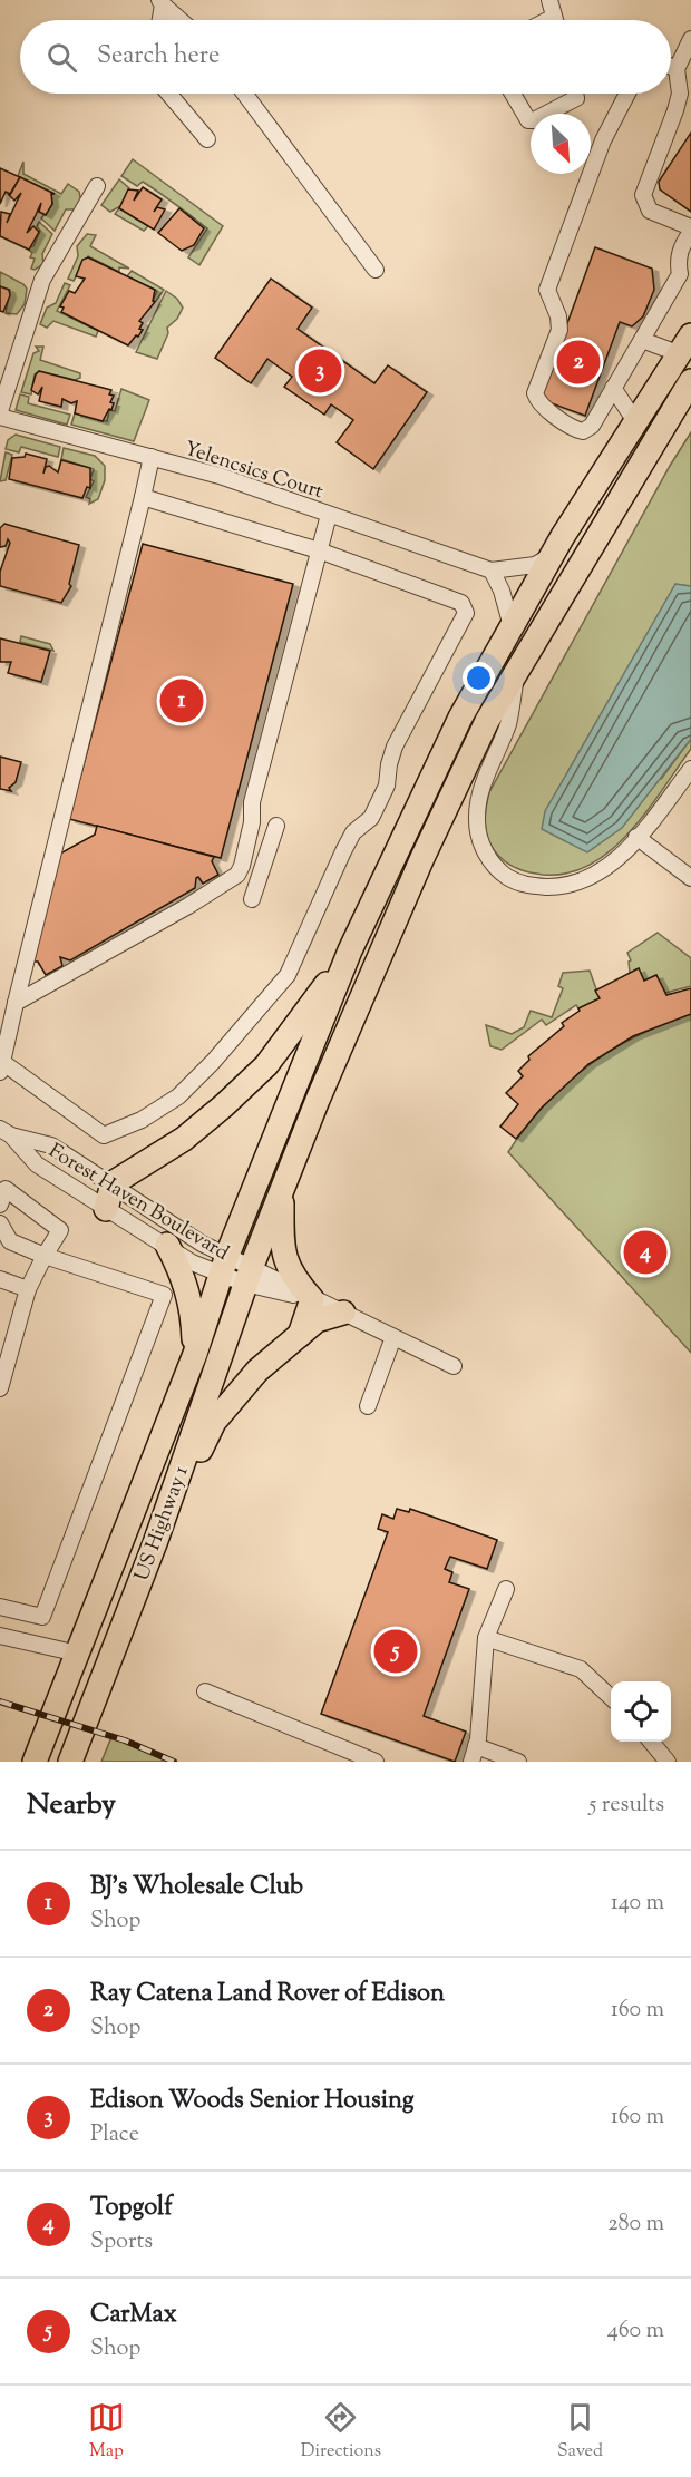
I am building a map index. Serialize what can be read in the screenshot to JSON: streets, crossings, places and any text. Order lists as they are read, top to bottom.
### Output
{
  "streets": {
    "highway": ["US Highway 1"],
    "street": ["Yelencsics Court", "Forest Haven Boulevard"]
  },
  "crossings": [
    ["Forest Haven Boulevard", "US Highway 1"]
  ],
  "north": "bottom right",
  "page": {
    "search": "Search here",
    "pins": [
      "2",
      "3",
      "1",
      "4",
      "5"
    ],
    "heading": ["Nearby", "5 results"],
    "list": [
      {
        "mark": "1",
        "name": "BJ's Wholesale Club",
        "note": "Shop",
        "value": "140 m"
      },
      {
        "mark": "2",
        "name": "Ray Catena Land Rover of Edison",
        "note": "Shop",
        "value": "160 m"
      },
      {
        "mark": "3",
        "name": "Edison Woods Senior Housing",
        "note": "Place",
        "value": "160 m"
      },
      {
        "mark": "4",
        "name": "Topgolf",
        "note": "Sports",
        "value": "280 m"
      },
      {
        "mark": "5",
        "name": "CarMax",
        "note": "Shop",
        "value": "460 m"
      }
    ],
    "nav": ["Map", "Directions", "Saved"]
  }
}
